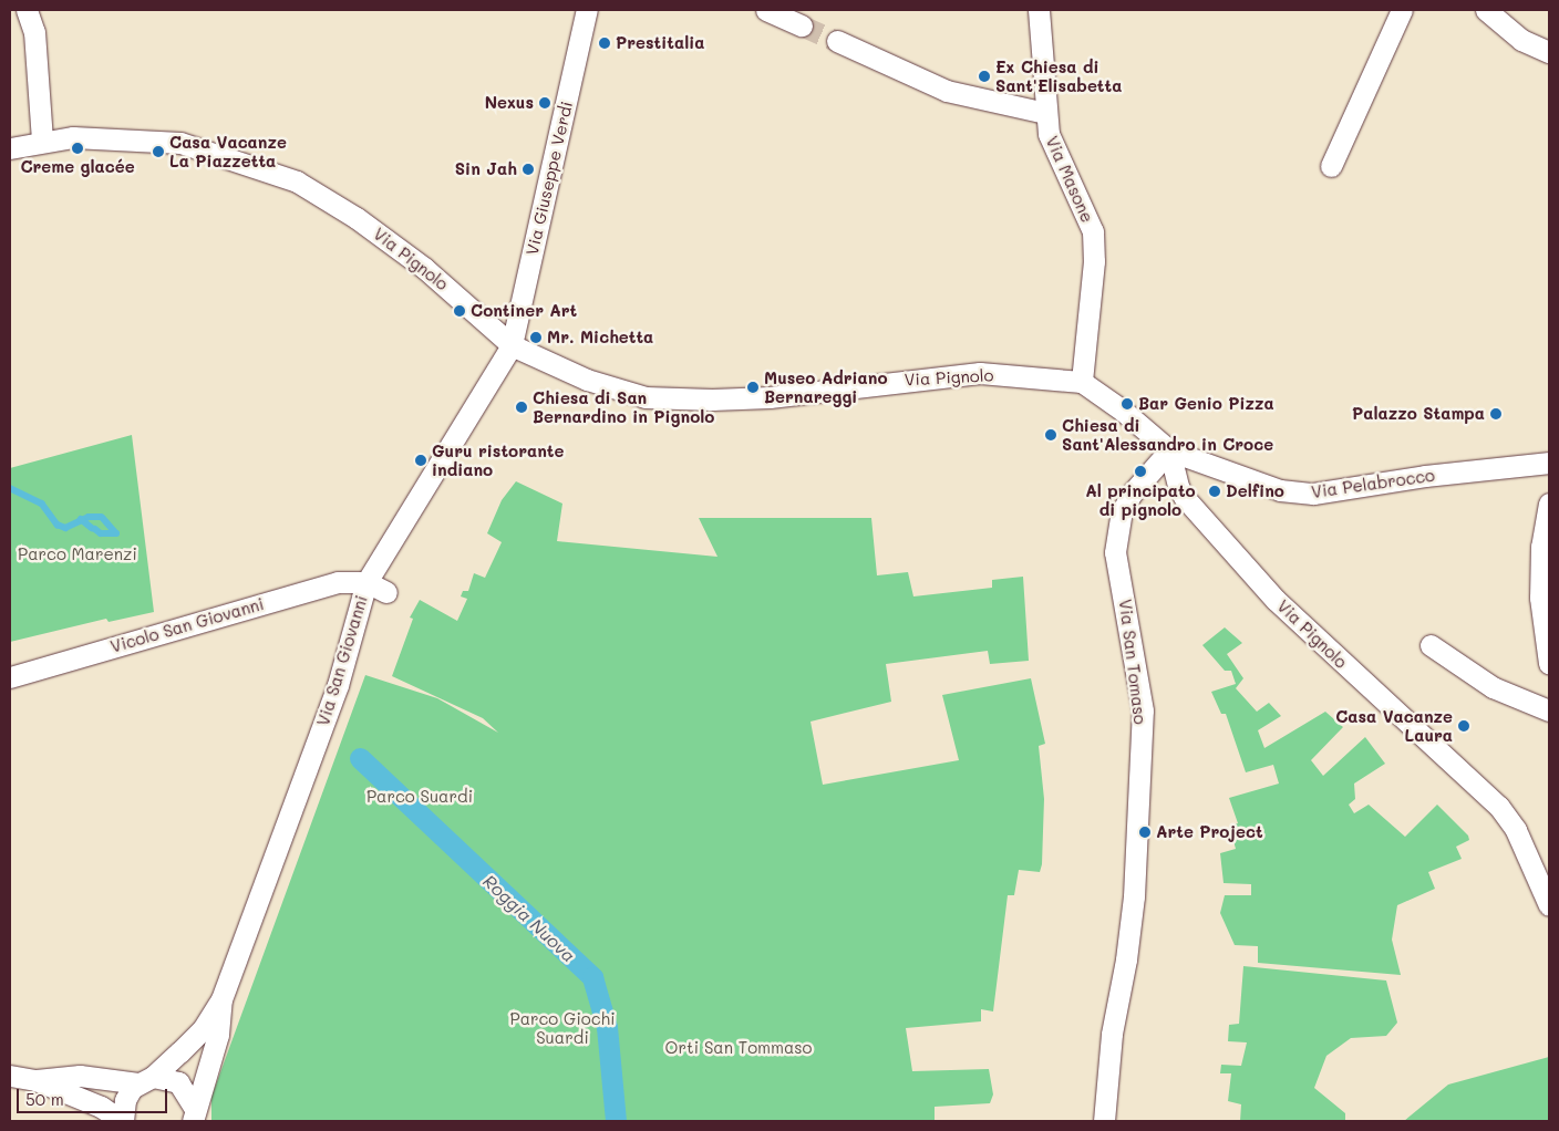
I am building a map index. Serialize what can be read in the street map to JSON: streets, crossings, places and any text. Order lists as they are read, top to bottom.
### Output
{
  "streets": {
    "street": [
      "Via Giuseppe Verdi",
      "Via Masone",
      "Via Pignolo",
      "Via Pelabrocco",
      "Vicolo San Giovanni",
      "Via San Giovanni",
      "Via San Tomaso"
    ]
  },
  "crossings": [
    ["Via Giuseppe Verdi", "Via Pignolo"],
    ["Via Giuseppe Verdi", "Via San Giovanni"],
    ["Via Masone", "Via Pignolo"],
    ["Via Pignolo", "Via Pelabrocco"],
    ["Via Pignolo", "Via San Giovanni"],
    ["Via Pignolo", "Via San Tomaso"],
    ["Via Pelabrocco", "Via San Tomaso"],
    ["Vicolo San Giovanni", "Via San Giovanni"]
  ],
  "water": ["Roggia Nuova"],
  "parks": [
    "Parco Marenzi",
    "Parco Suardi",
    "Parco Giochi Suardi",
    "Orti San Tommaso"
  ],
  "places": [
    "Prestitalia",
    "Ex Chiesa di Sant'Elisabetta",
    "Nexus",
    "Creme glacée",
    "Casa Vacanze La Piazzetta",
    "Sin Jah",
    "Continer Art",
    "Mr. Michetta",
    "Museo Adriano Bernareggi",
    "Bar Genio Pizza",
    "Chiesa di San Bernardino in Pignolo",
    "Palazzo Stampa",
    "Chiesa di Sant'Alessandro in Croce",
    "Guru ristorante indiano",
    "Al principato di pignolo",
    "Delfino",
    "Casa Vacanze Laura",
    "Arte Project"
  ],
  "scale_bar": "50 m"
}
